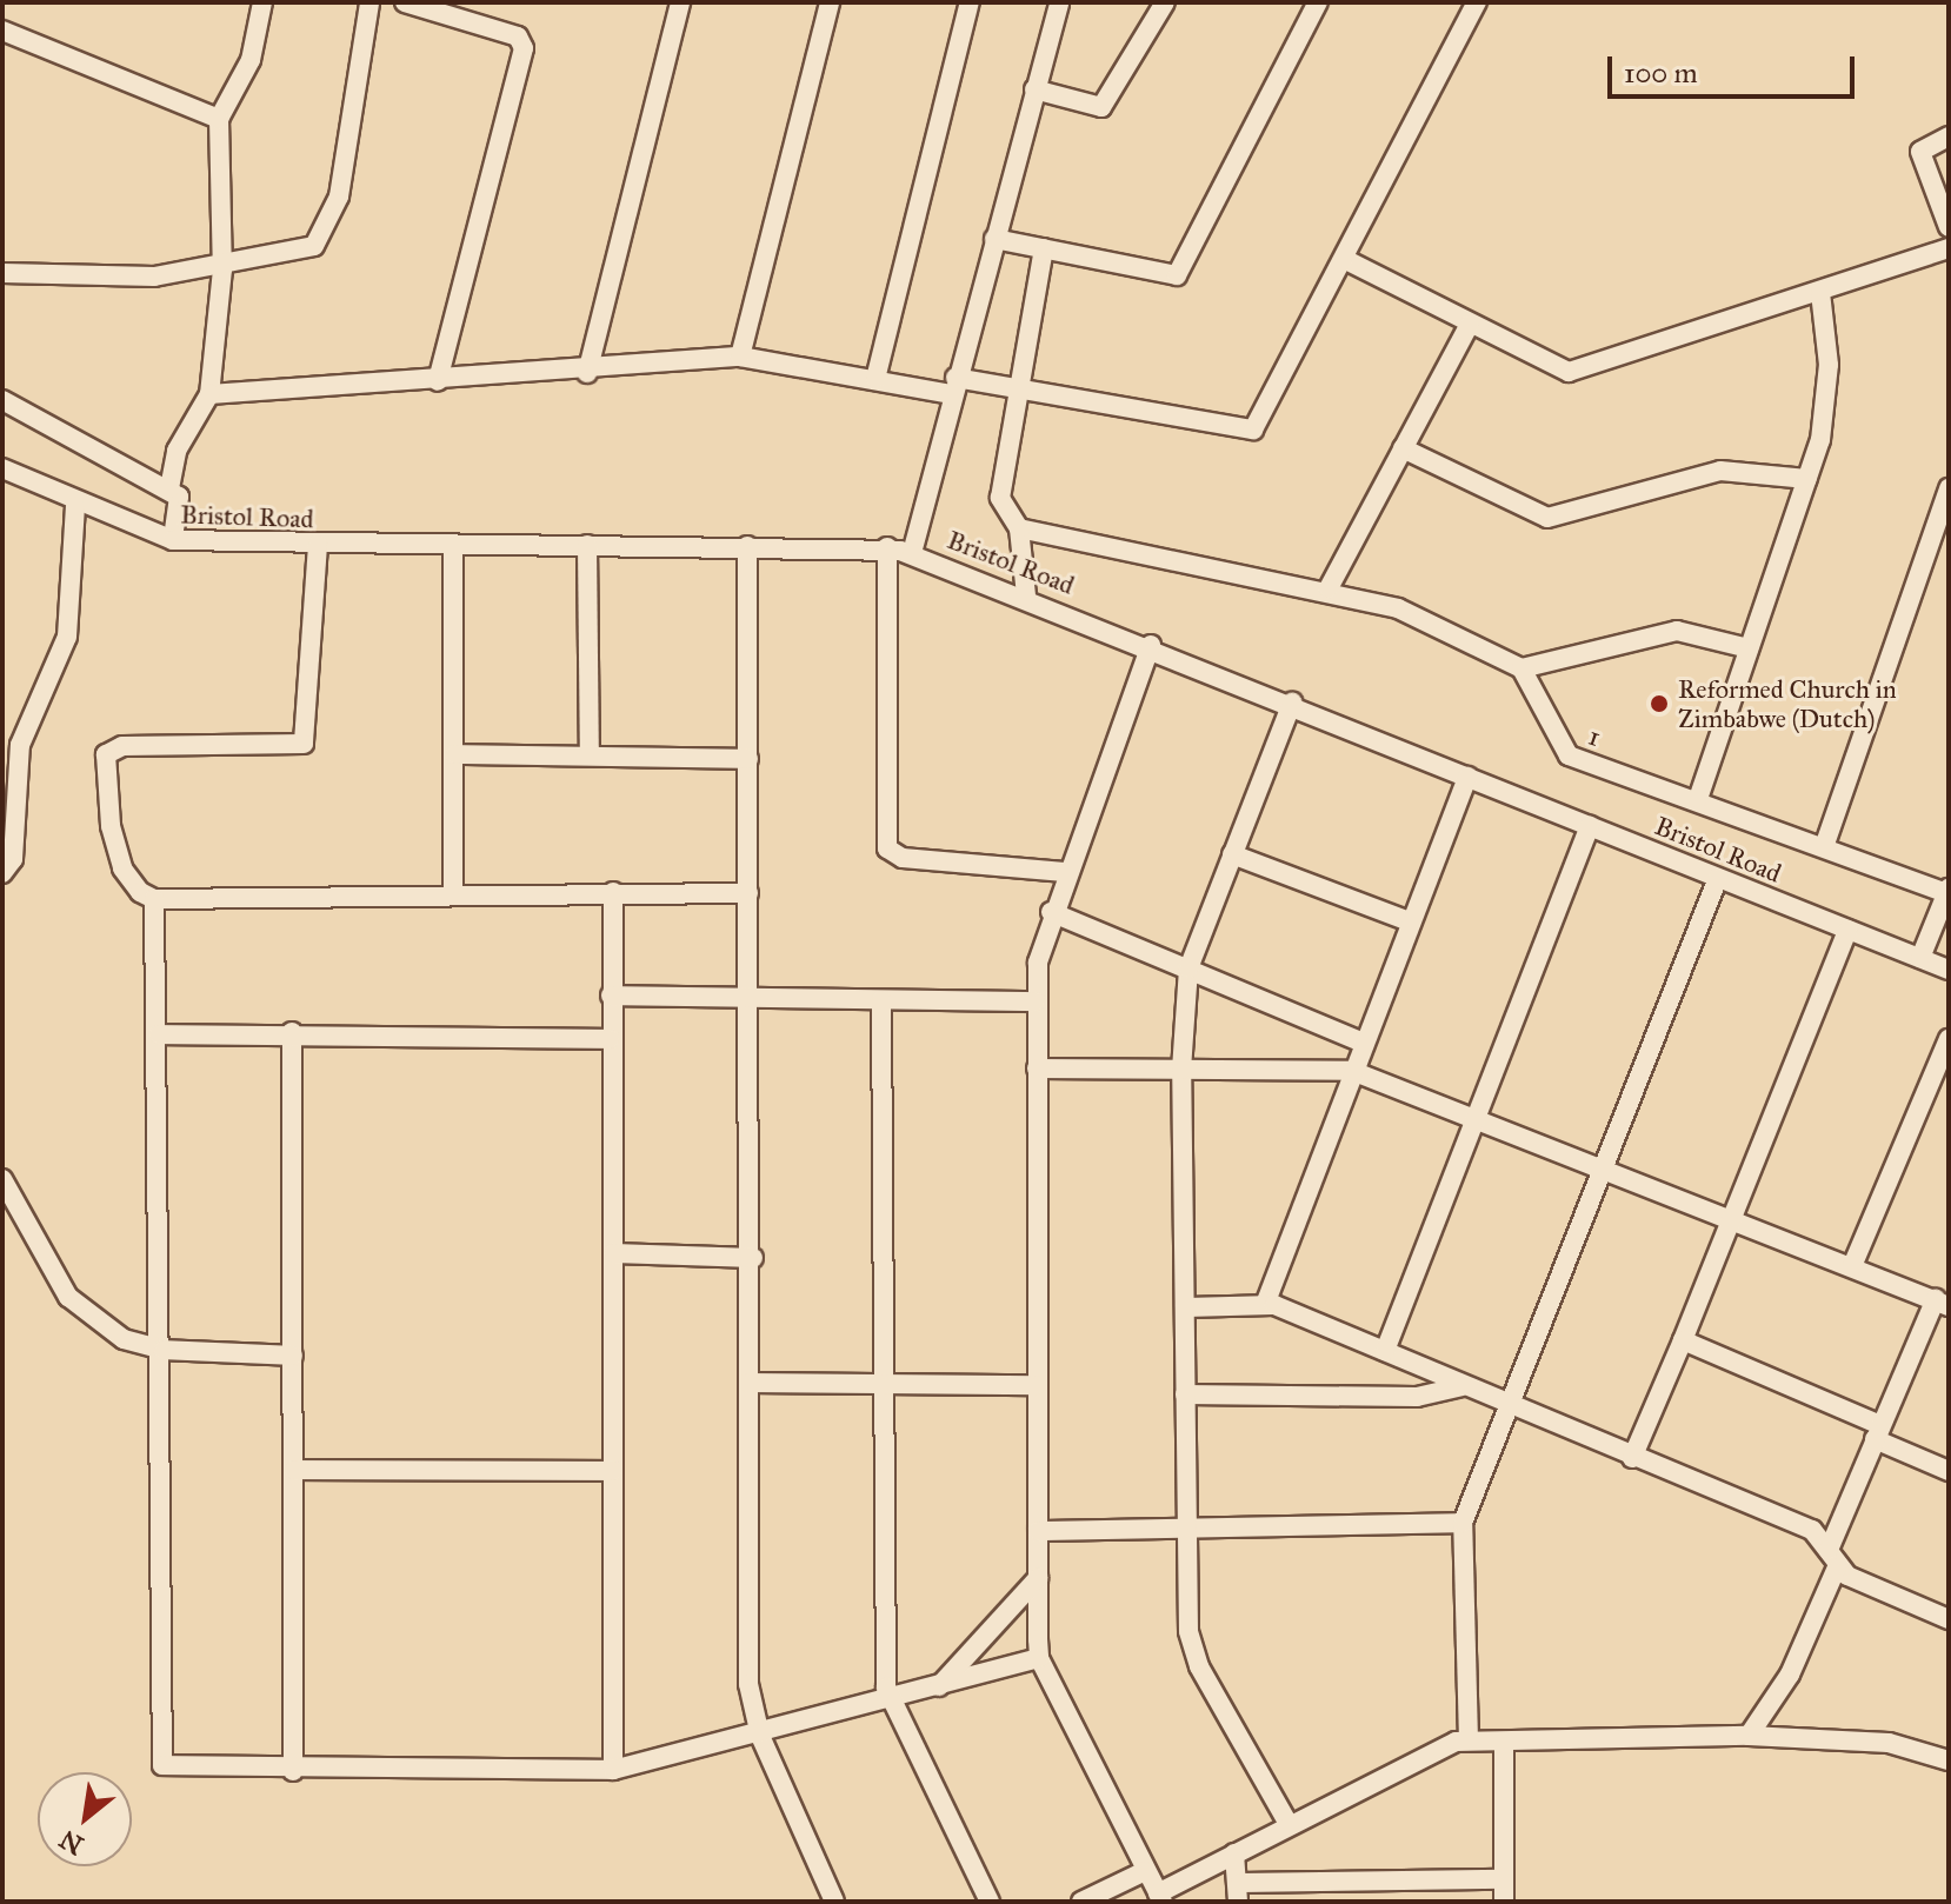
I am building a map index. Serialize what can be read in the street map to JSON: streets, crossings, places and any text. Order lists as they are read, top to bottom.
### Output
{
  "streets": {
    "street": ["Bristol Road", "1"]
  },
  "places": ["Reformed Church in Zimbabwe (Dutch)"],
  "scale_bar": "100 m",
  "north": "bottom left"
}
